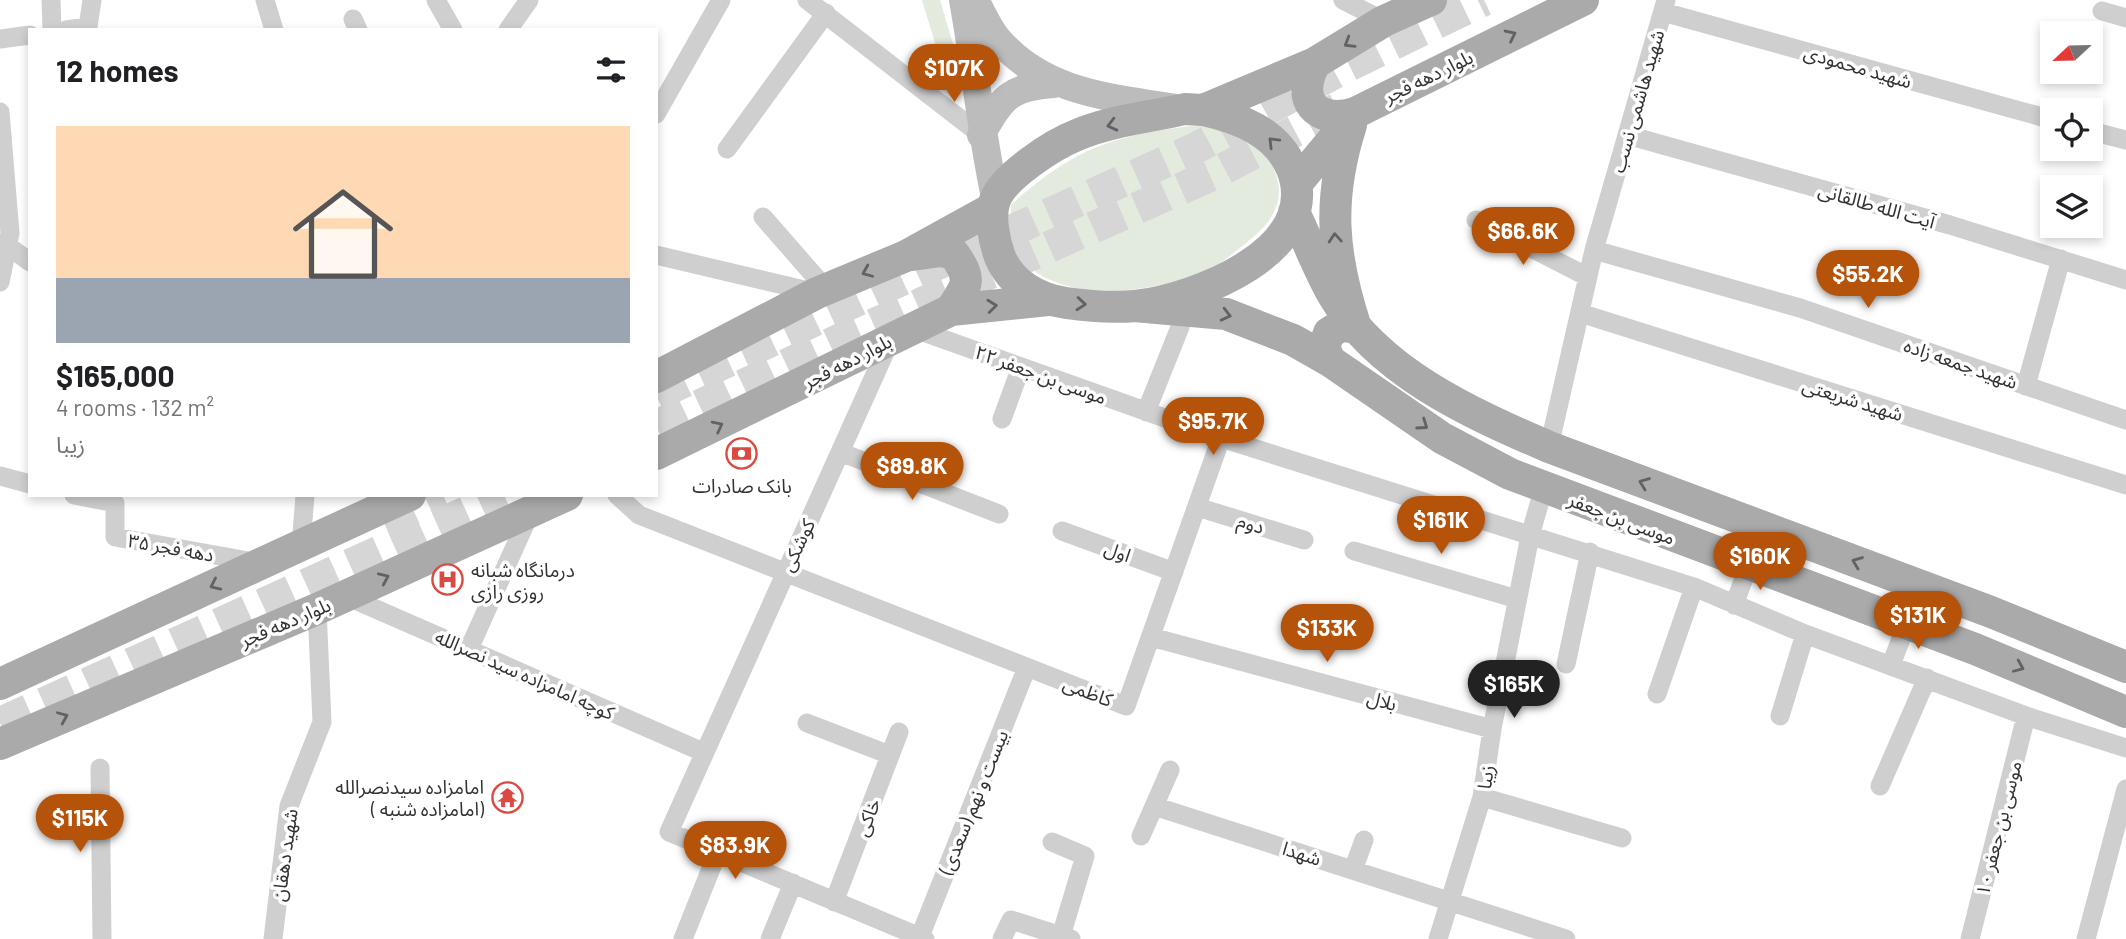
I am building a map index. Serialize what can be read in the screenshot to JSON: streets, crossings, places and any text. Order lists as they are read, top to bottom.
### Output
{
  "streets": {
    "main road": ["بلوار دهه فجر", "موسی بن جعفر"],
    "street": [
      "شهید محمودی",
      "شهید هاشمی نسب",
      "آیت الله طالقانی",
      "شهید جمعه زاده",
      "موسی بن جعفر ۲۲",
      "شهید شریعتی",
      "دوم",
      "کوشکی",
      "دهه فجر ۳۵",
      "اول",
      "کوچه امامزاده سید نصرالله",
      "کاظمی",
      "بلال",
      "زیبا",
      "بیست و نهم (سعدی)",
      "خاکی",
      "موسی بن جعفر ۱۰",
      "شهدا",
      "شهید دهقان"
    ]
  },
  "crossings": [
    ["شهید محمودی", "شهید هاشمی نسب"],
    ["بلوار دهه فجر", "موسی بن جعفر ۲۲"],
    ["بلوار دهه فجر", "موسی بن جعفر"],
    ["بلوار دهه فجر", "کوشکی"],
    ["بلوار دهه فجر", "کوچه امامزاده سید نصرالله"],
    ["بلوار دهه فجر", "شهید دهقان"],
    ["شهید هاشمی نسب", "آیت الله طالقانی"],
    ["شهید هاشمی نسب", "شهید جمعه زاده"],
    ["شهید هاشمی نسب", "شهید شریعتی"],
    ["موسی بن جعفر ۲۲", "کوشکی"],
    ["موسی بن جعفر ۲۲", "کاظمی"],
    ["موسی بن جعفر ۲۲", "زیبا"],
    ["موسی بن جعفر ۲۲", "موسی بن جعفر ۱۰"],
    ["موسی بن جعفر", "زیبا"],
    ["دوم", "کاظمی"],
    ["کوشکی", "کوچه امامزاده سید نصرالله"],
    ["کوشکی", "کاظمی"],
    ["اول", "کاظمی"],
    ["کاظمی", "بلال"],
    ["کاظمی", "بیست و نهم (سعدی)"],
    ["بلال", "زیبا"],
    ["زیبا", "شهدا"]
  ],
  "places": {
    "bank": ["بانک صادرات"],
    "hospital": ["درمانگاه شبانه روزی رازی"],
    "temple": ["امامزاده سیدنصرالله ( امامزاده شنبه)"]
  },
  "north": "left",
  "page": {
    "heading": "12 homes",
    "price": [
      "$107K",
      "$66.6K",
      "$55.2K",
      "$95.7K",
      "$89.8K",
      "$161K",
      "$160K",
      "$131K",
      "$133K",
      "$165K",
      "$115K",
      "$83.9K"
    ],
    "list": [
      {
        "name": "$165,000",
        "note": "4 rooms · 132 m² · زیبا"
      }
    ]
  }
}
